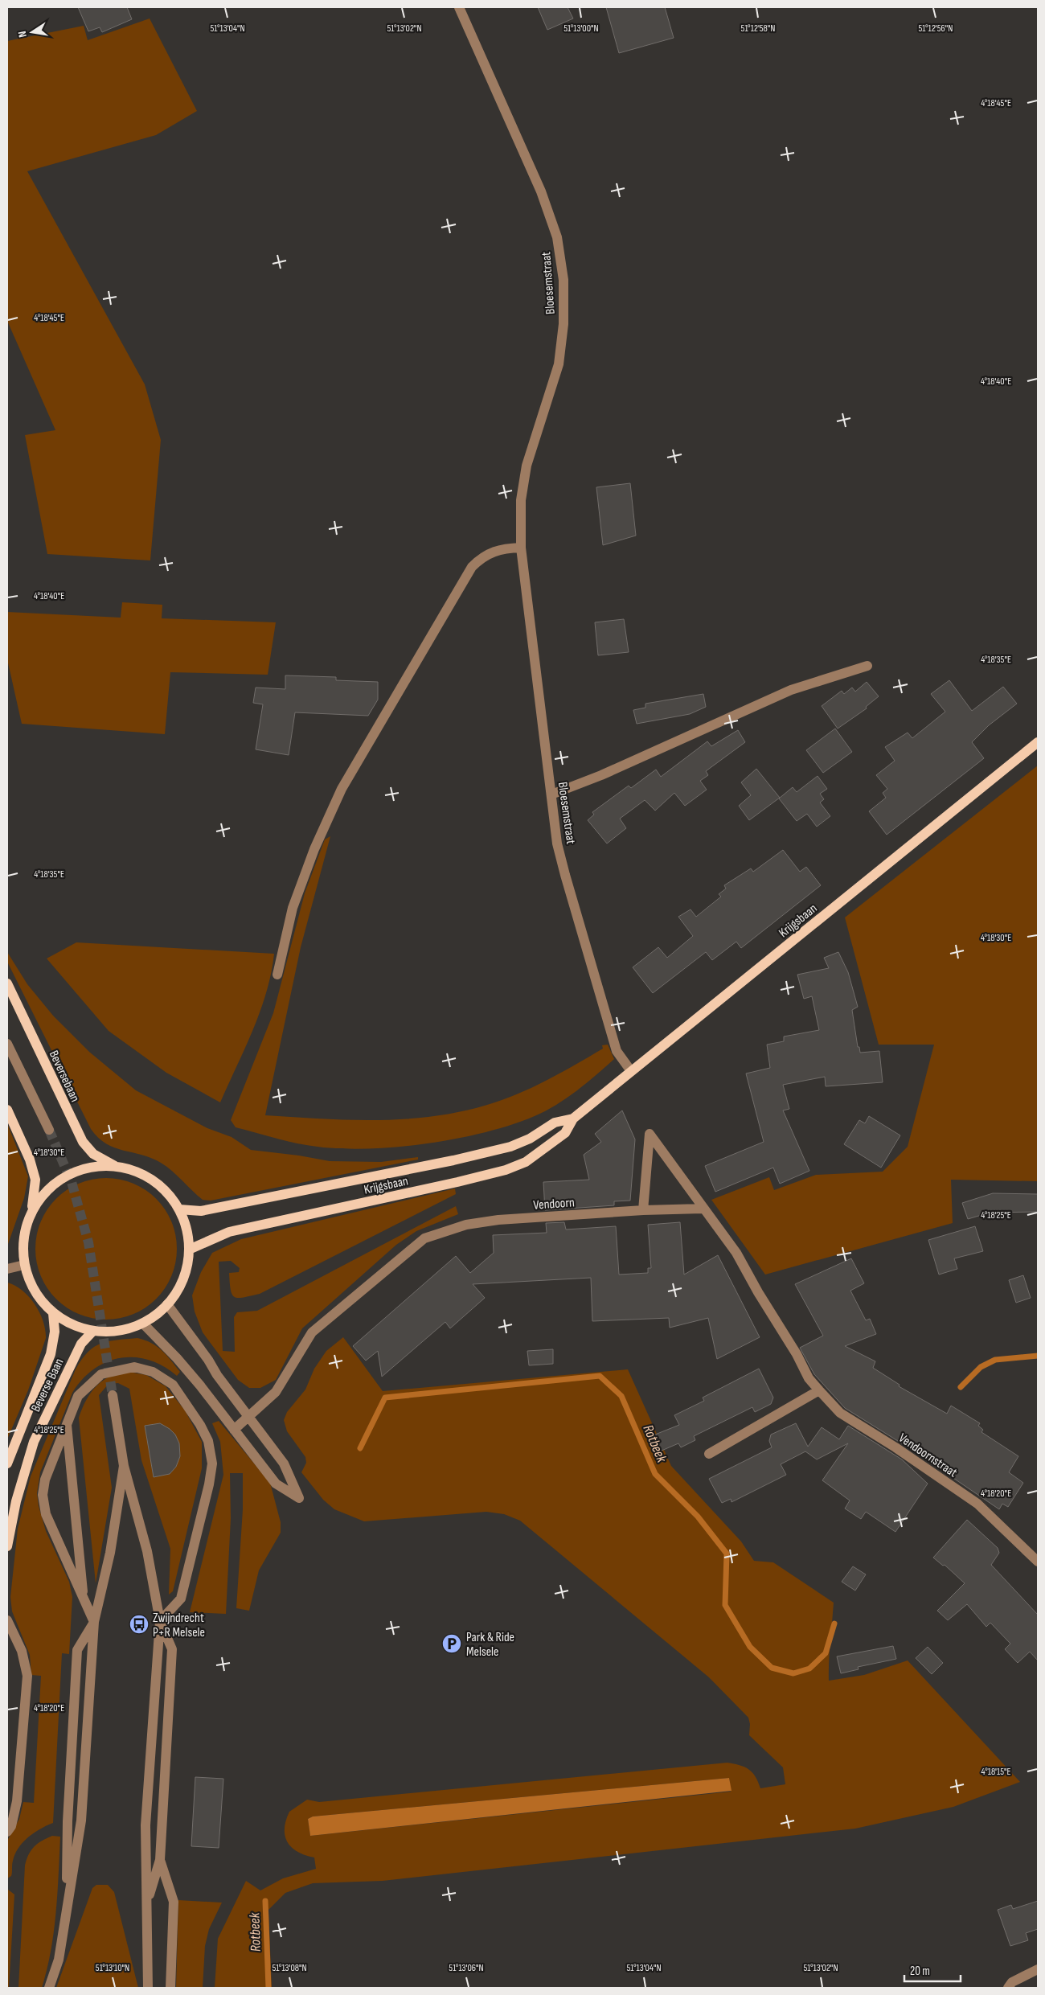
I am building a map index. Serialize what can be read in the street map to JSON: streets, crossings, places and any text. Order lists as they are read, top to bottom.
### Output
{
  "streets": {
    "main road": ["Krijgsbaan", "Beversebaan", "Beverse Baan"],
    "street": ["Bloesemstraat", "Vendoorn", "Vendoornstraat"]
  },
  "crossings": [
    ["Bloesemstraat", "Krijgsbaan"],
    ["Vendoorn", "Vendoornstraat"]
  ],
  "water": ["Rotbeek"],
  "places": {
    "bus stop": ["Zwijndrecht P+R Melsele"],
    "parking": ["Park & Ride Melsele"]
  },
  "scale_bar": "20 m",
  "north": "left",
  "coordinates": [
    "51°13'04\"N",
    "51°13'02\"N",
    "51°13'00\"N",
    "51°12'58\"N",
    "51°12'56\"N",
    "4°18'45\"E",
    "4°18'40\"E",
    "4°18'35\"E",
    "4°18'30\"E",
    "4°18'25\"E",
    "4°18'20\"E",
    "4°18'15\"E",
    "51°13'10\"N",
    "51°13'08\"N",
    "51°13'06\"N"
  ]
}
